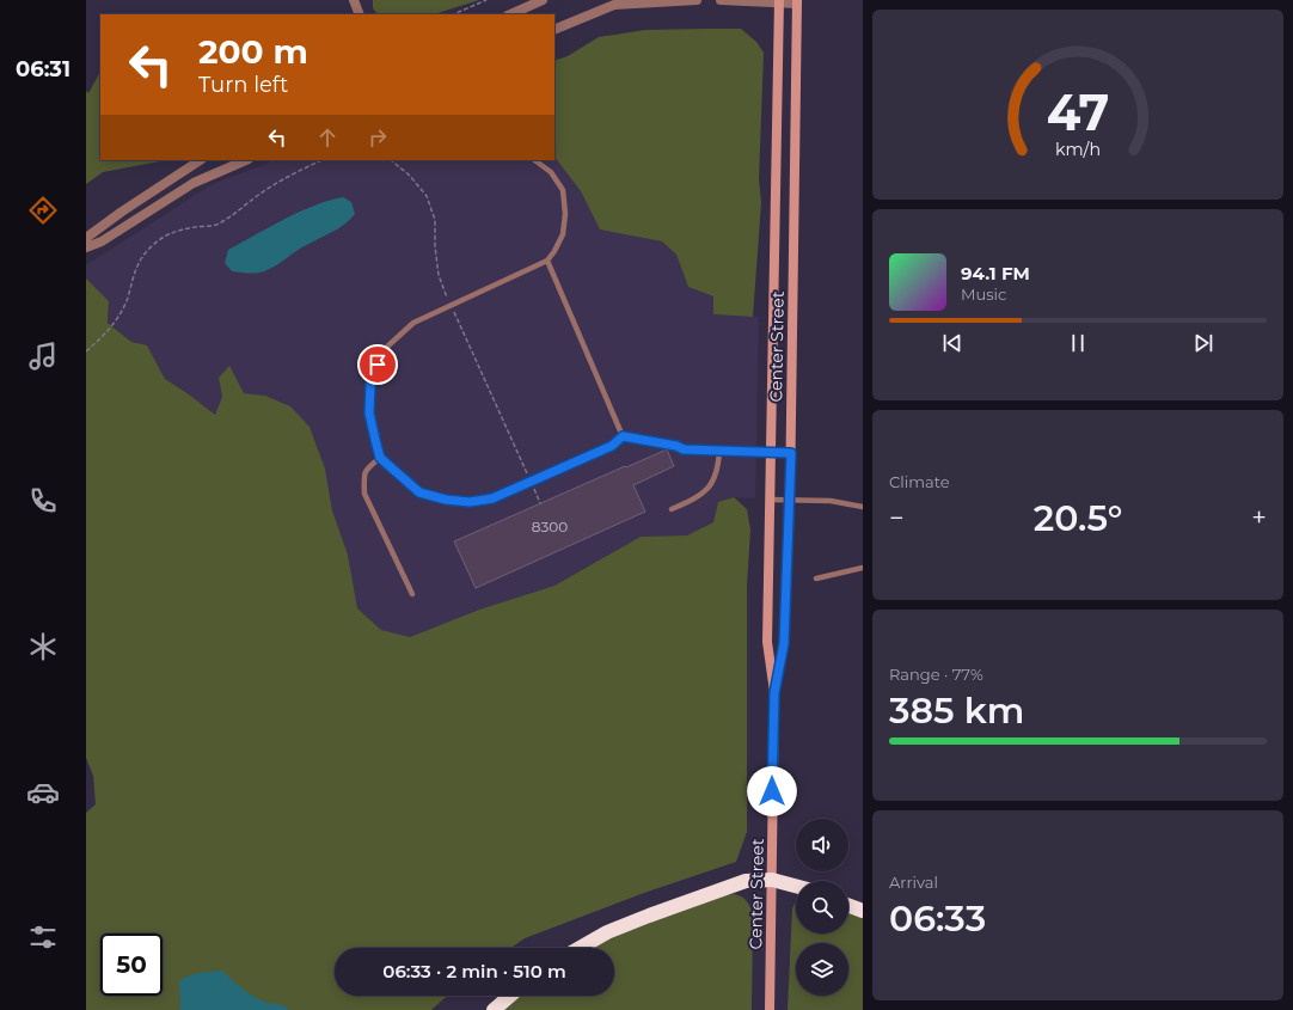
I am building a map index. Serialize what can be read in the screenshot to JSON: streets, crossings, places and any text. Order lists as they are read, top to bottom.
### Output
{
  "streets": {
    "main road": ["Center Street"]
  },
  "house_numbers": ["8300"],
  "page": {
    "tabs": "06:31",
    "turn": ["200 m", "Turn left"],
    "song": ["94.1 FM", "Music"],
    "tile": [
      "Climate",
      ["Range · 77%", "385 km"],
      ["Arrival", "06:33"]
    ],
    "heat": ["−", "20.5°", "+"],
    "limit": "50",
    "trip": "06:33 · 2 min · 510 m",
    "gauge": ["47", "km/h"]
  }
}
